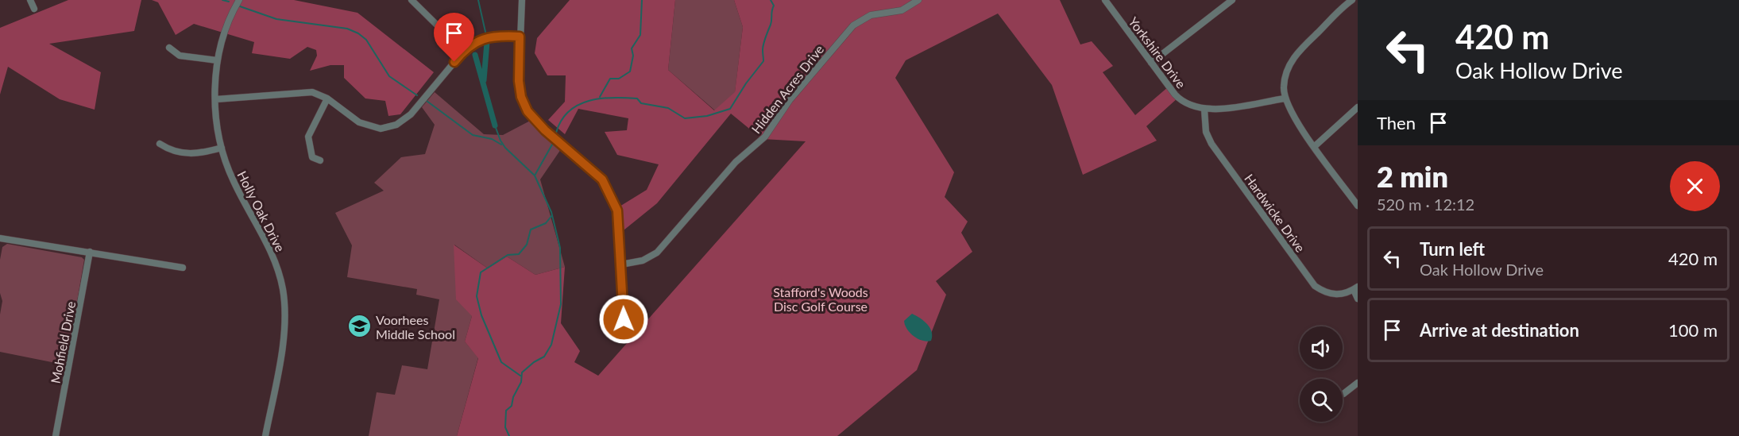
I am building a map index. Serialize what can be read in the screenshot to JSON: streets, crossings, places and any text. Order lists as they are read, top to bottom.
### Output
{
  "streets": {
    "street": [
      "Yorkshire Drive",
      "Hidden Acres Drive",
      "Holly Oak Drive",
      "Hardwicke Drive",
      "Mohfield Drive"
    ]
  },
  "crossings": [
    ["Yorkshire Drive", "Hardwicke Drive"]
  ],
  "parks": ["Stafford's Woods Disc Golf Course"],
  "places": {
    "school or university": ["Voorhees Middle School"]
  },
  "page": {
    "turn": ["420 m", "Oak Hollow Drive"],
    "then": "Then",
    "heading": ["2 min", "520 m · 12:12"],
    "list": [
      {
        "name": "Turn left",
        "note": "Oak Hollow Drive",
        "value": "420 m"
      },
      {
        "name": "Arrive at destination",
        "value": "100 m"
      }
    ]
  }
}
